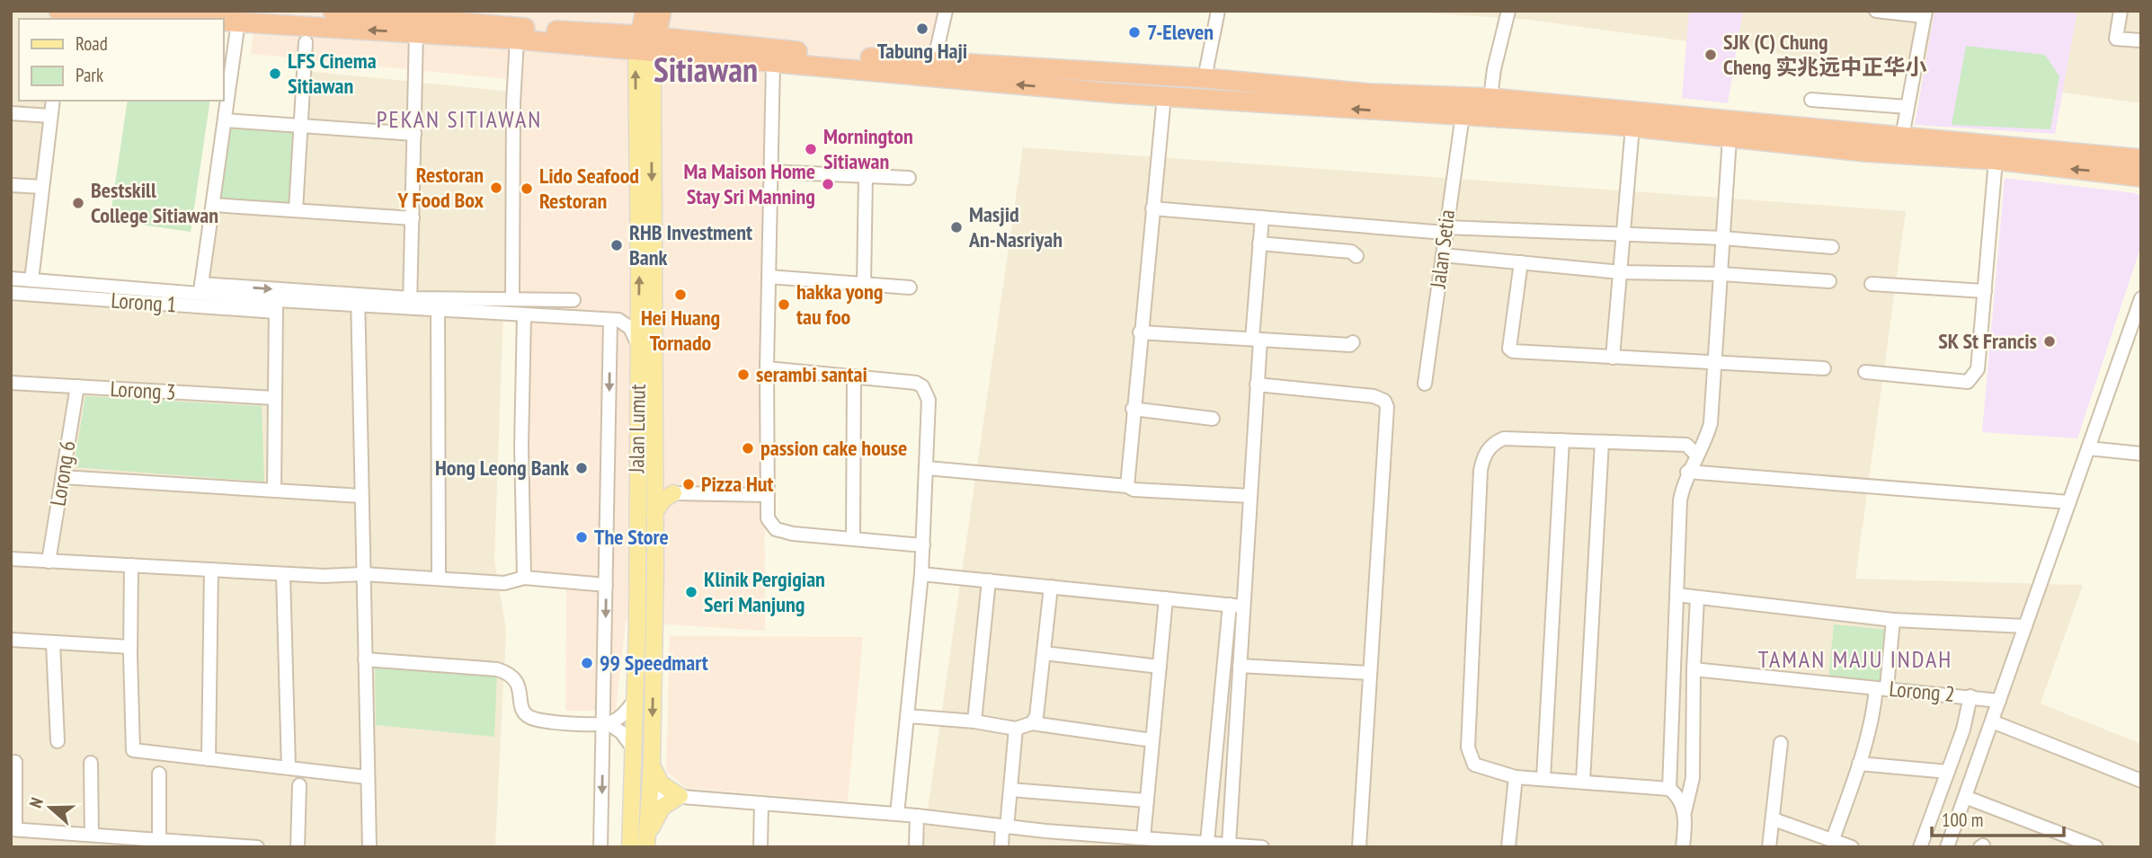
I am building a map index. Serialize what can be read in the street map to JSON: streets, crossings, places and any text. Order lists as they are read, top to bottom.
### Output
{
  "streets": {
    "highway": ["Jalan Lumut"],
    "street": [
      "Jalan Setia",
      "Lorong 1",
      "Lorong 3",
      "Lorong 6",
      "Lorong 2"
    ]
  },
  "crossings": [
    ["Lorong 3", "Lorong 6"]
  ],
  "districts": ["Sitiawan", "PEKAN SITIAWAN", "TAMAN MAJU INDAH"],
  "places": [
    "Tabung Haji",
    "7-Eleven",
    "SJK (C) Chung Cheng 实兆远中正华小",
    "LFS Cinema Sitiawan",
    "Mornington Sitiawan",
    "Ma Maison Home Stay Sri Manning",
    "Restoran Y Food Box",
    "Lido Seafood Restoran",
    "Bestskill College Sitiawan",
    "Masjid An-Nasriyah",
    "RHB Investment Bank",
    "Hei Huang Tornado",
    "hakka yong tau foo",
    "SK St Francis",
    "serambi santai",
    "passion cake house",
    "Hong Leong Bank",
    "Pizza Hut",
    "The Store",
    "Klinik Pergigian Seri Manjung",
    "99 Speedmart"
  ],
  "legend": ["Road", "Park"],
  "scale_bar": "100 m",
  "north": "left"
}
